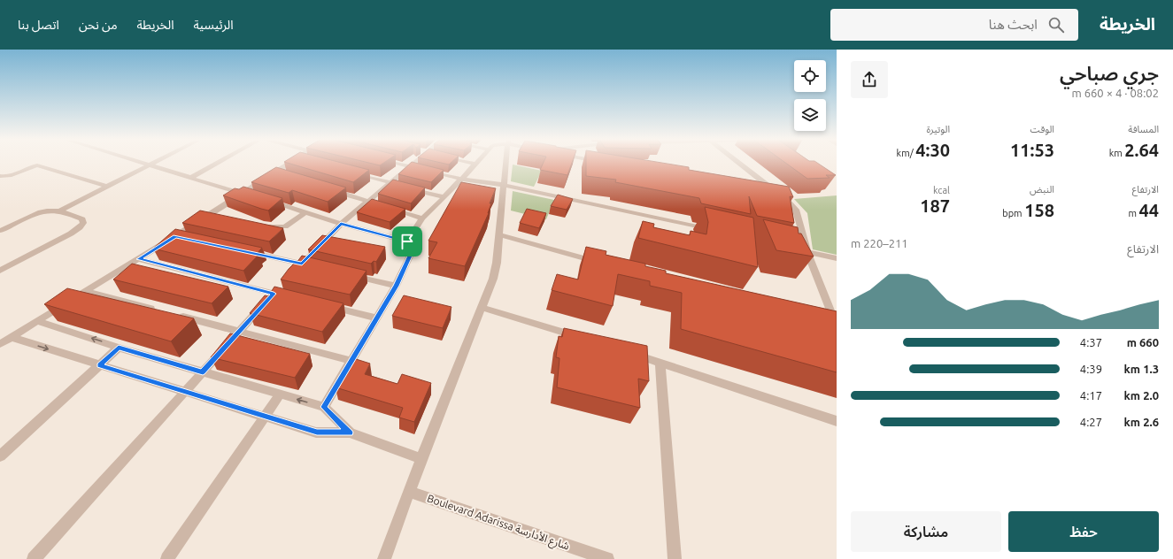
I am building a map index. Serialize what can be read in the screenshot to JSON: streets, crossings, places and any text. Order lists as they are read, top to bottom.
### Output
{
  "streets": {
    "street": ["Boulevard Adarissa شارع الأدارسة"]
  },
  "page": {
    "header": "الخريطة",
    "search": "ابحث هنا",
    "nav": [
      "الرئيسية",
      "الخريطة",
      "من نحن",
      "اتصل بنا"
    ],
    "heading": ["جري صباحي", "08:02 · 4 × 660 m"],
    "stats": [
      ["المسافة", "2.64 km"],
      ["الوقت", "11:53"],
      ["الوتيرة", "4:30 /km"],
      ["الارتفاع", "44 m"],
      ["النبض", "158 bpm"],
      ["kcal", "187"]
    ],
    "chart": ["الارتفاع", "211–220 m"],
    "list": [
      {
        "name": "660 m",
        "note": "4:37"
      },
      {
        "name": "1.3 km",
        "note": "4:39"
      },
      {
        "name": "2.0 km",
        "note": "4:17"
      },
      {
        "name": "2.6 km",
        "note": "4:27"
      }
    ],
    "buttons": ["حفظ", "مشاركة"]
  }
}
